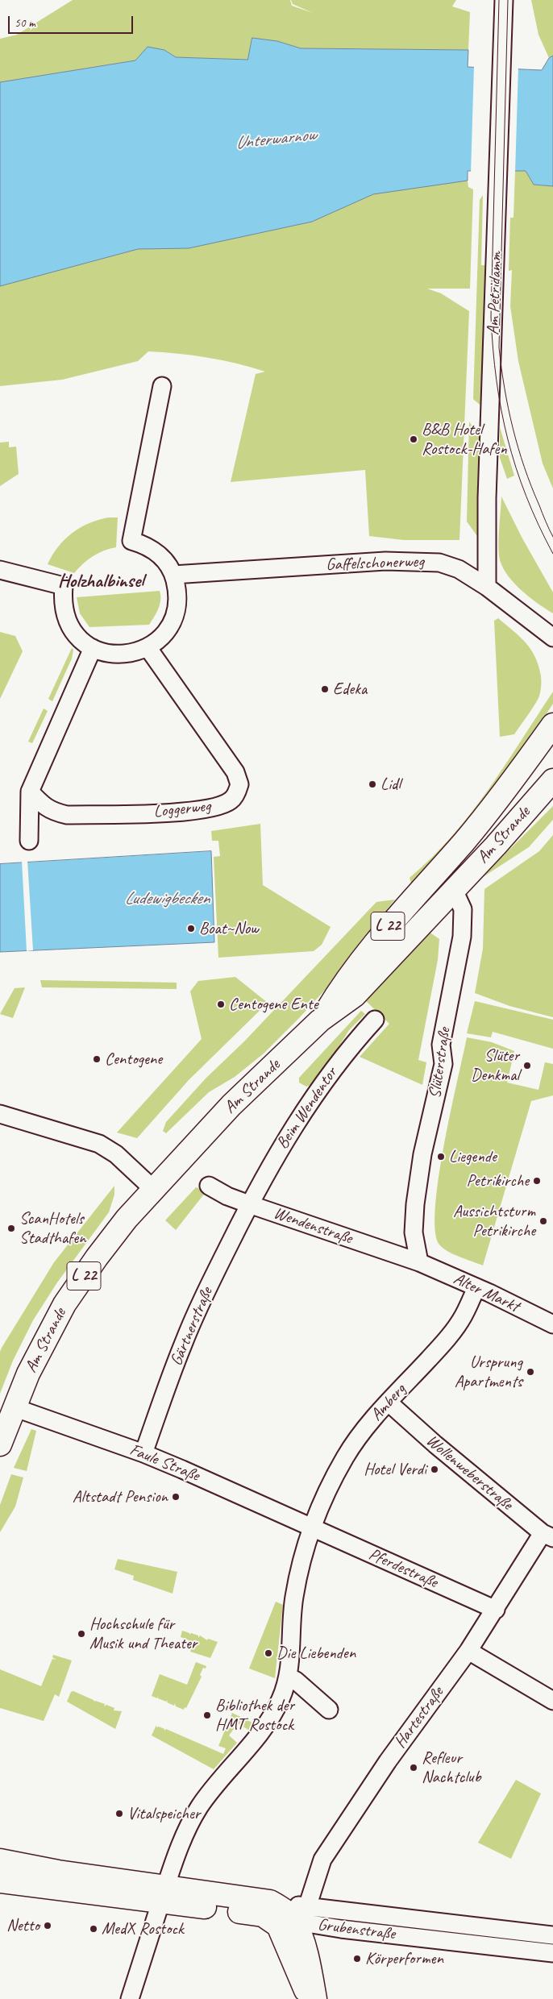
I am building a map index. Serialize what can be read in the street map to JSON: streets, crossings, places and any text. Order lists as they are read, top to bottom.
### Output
{
  "streets": {
    "main road": ["Am Strande", "L 22"],
    "street": [
      "Am Petridamm",
      "Gaffelschonerweg",
      "Loggerweg",
      "Slüterstraße",
      "Beim Wendentor",
      "Wendenstraße",
      "Alter Markt",
      "Gärtnerstraße",
      "Amberg",
      "Faule Straße",
      "Wollenweberstraße",
      "Pferdestraße",
      "Hartestraße",
      "Grubenstraße"
    ]
  },
  "crossings": [
    ["Am Petridamm", "Gaffelschonerweg"],
    ["Am Strande", "Slüterstraße"],
    ["Am Strande", "Faule Straße"],
    ["Slüterstraße", "Wendenstraße"],
    ["Slüterstraße", "Alter Markt"],
    ["Beim Wendentor", "Wendenstraße"],
    ["Beim Wendentor", "Gärtnerstraße"],
    ["Wendenstraße", "Alter Markt"],
    ["Wendenstraße", "Gärtnerstraße"],
    ["Alter Markt", "Amberg"],
    ["Gärtnerstraße", "Faule Straße"],
    ["Amberg", "Faule Straße"],
    ["Amberg", "Wollenweberstraße"],
    ["Amberg", "Pferdestraße"],
    ["Faule Straße", "Pferdestraße"],
    ["Wollenweberstraße", "Hartestraße"],
    ["Pferdestraße", "Hartestraße"],
    ["Hartestraße", "Grubenstraße"]
  ],
  "districts": ["Holzhalbinsel"],
  "water": ["Unterwarnow", "Ludewigbecken"],
  "places": [
    "B&B Hotel Rostock-Hafen",
    "Edeka",
    "Lidl",
    "Boat~Now",
    "Centogene Ente",
    "Centogene",
    "Slüter Denkmal",
    "Liegende",
    "Petrikirche",
    "Aussichtsturm Petrikirche",
    "ScanHotels Stadthafen",
    "Ursprung Apartments",
    "Hotel Verdi",
    "Altstadt Pension",
    "Hochschule für Musik und Theater",
    "Die Liebenden",
    "Bibliothek der HMT Rostock",
    "Refleur Nachtclub",
    "Vitalspeicher",
    "Netto",
    "MedX Rostock",
    "Körperformen"
  ],
  "scale_bar": "50 m"
}
